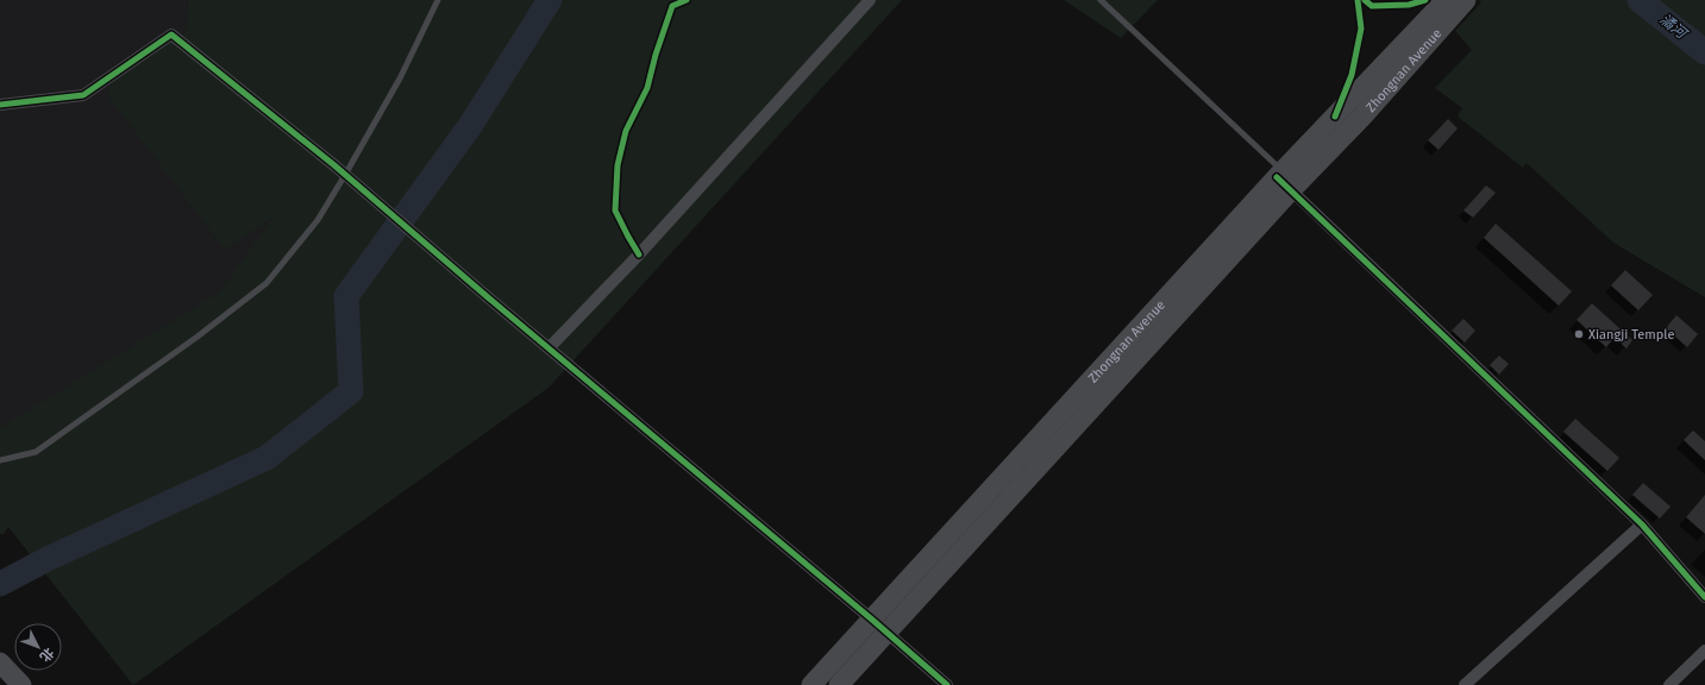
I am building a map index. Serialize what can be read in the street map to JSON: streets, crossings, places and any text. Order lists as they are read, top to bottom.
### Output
{
  "streets": {
    "main road": ["Zhongnan Avenue"]
  },
  "water": ["潏河"],
  "places": ["Xiangji Temple"],
  "north": "bottom right"
}
